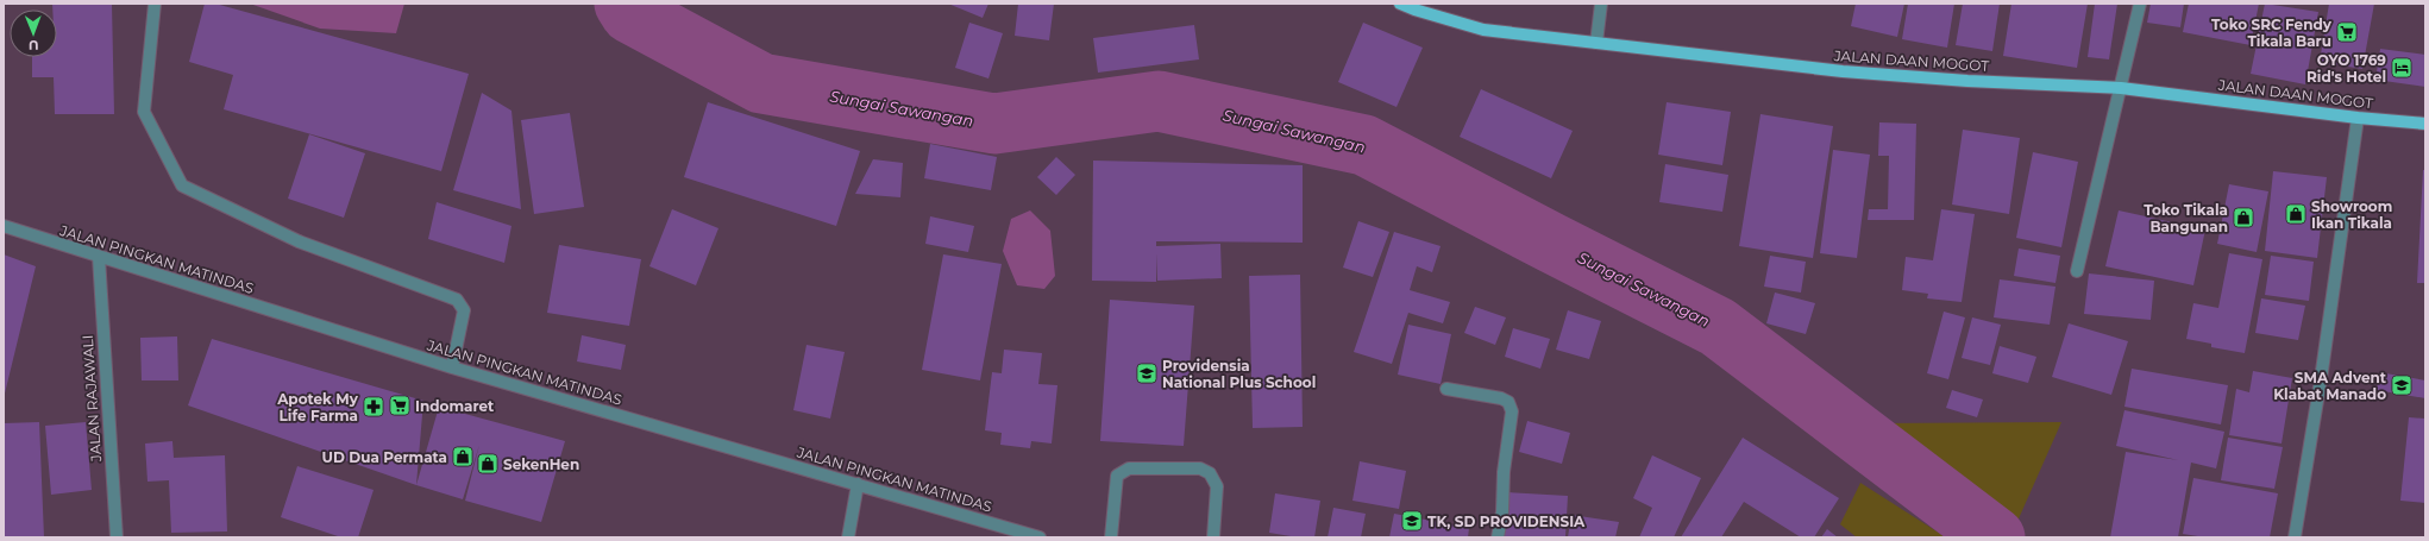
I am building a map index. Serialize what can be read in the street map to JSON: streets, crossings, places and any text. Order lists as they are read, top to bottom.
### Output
{
  "streets": {
    "main road": ["JALAN DAAN MOGOT"],
    "street": ["JALAN PINGKAN MATINDAS", "JALAN RAJAWALI"]
  },
  "crossings": [
    ["JALAN PINGKAN MATINDAS", "JALAN RAJAWALI"]
  ],
  "water": ["Sungai Sawangan"],
  "places": {
    "supermarket": ["Toko SRC Fendy Tikala Baru", "Indomaret"],
    "hotel": ["OYO 1769 Rid's Hotel"],
    "shop": [
      "Showroom Ikan Tikala",
      "Toko Tikala Bangunan",
      "UD Dua Permata",
      "SekenHen"
    ],
    "school or university": ["Providensia National Plus School", "SMA Advent Klabat Manado", "TK, SD PROVIDENSIA"],
    "pharmacy": ["Apotek My Life Farma"]
  },
  "north": "bottom"
}
